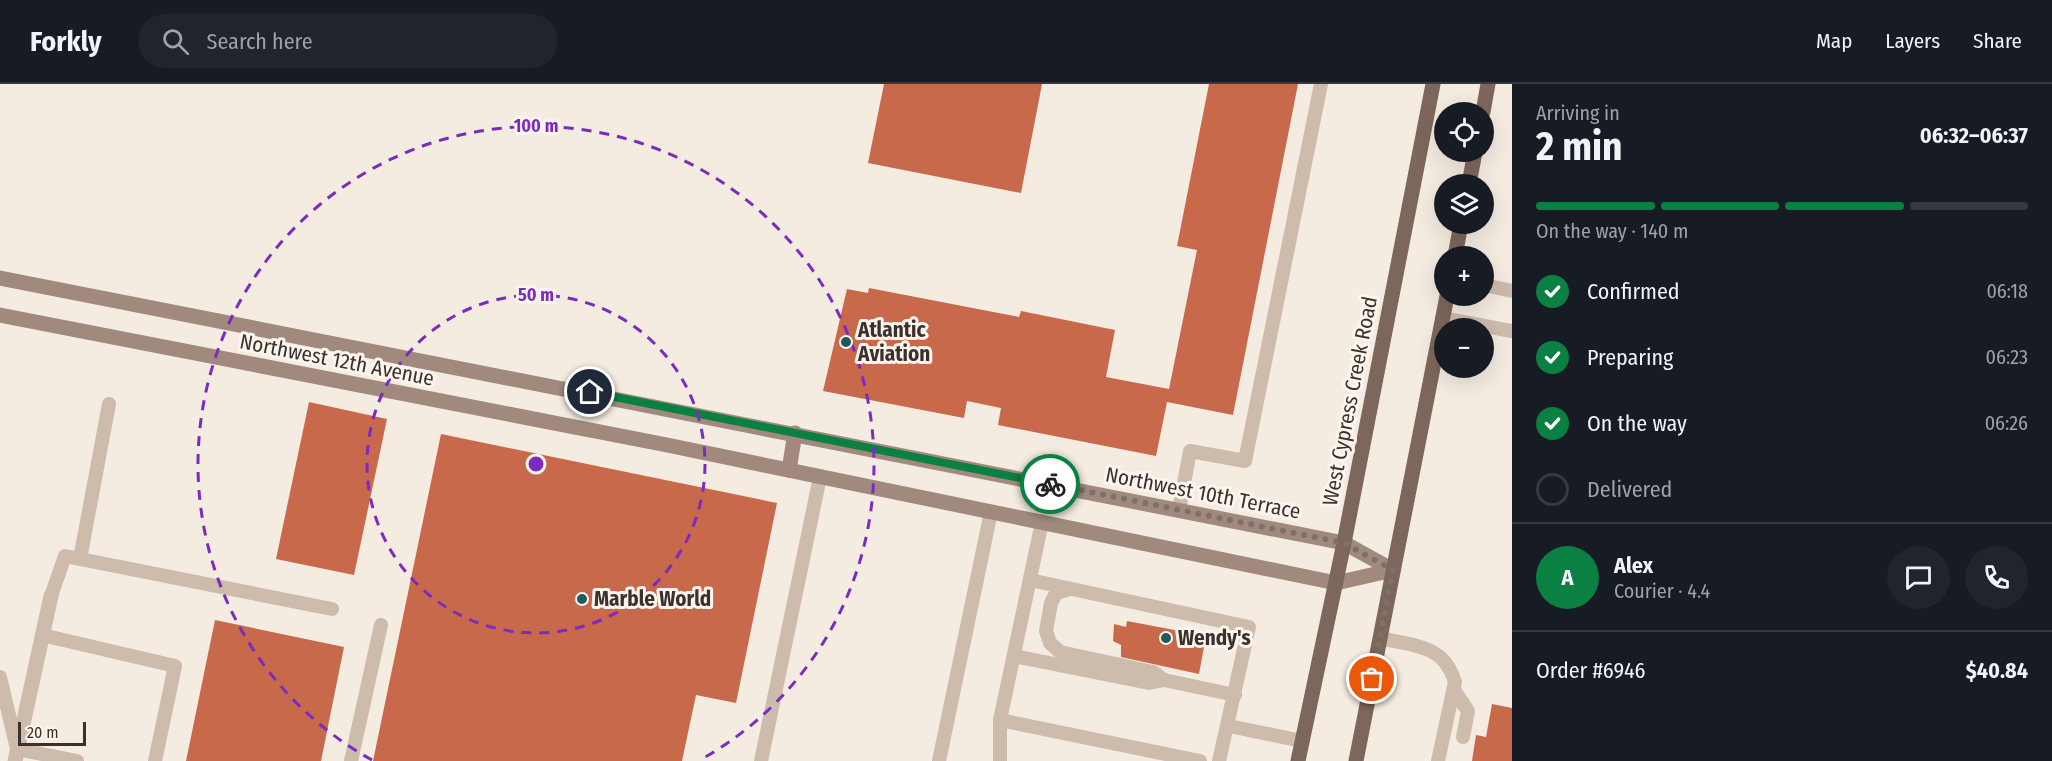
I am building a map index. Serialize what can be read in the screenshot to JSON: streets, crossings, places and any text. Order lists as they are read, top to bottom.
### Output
{
  "streets": {
    "main road": ["West Cypress Creek Road"],
    "street": ["Northwest 12th Avenue", "Northwest 10th Terrace"]
  },
  "crossings": [
    ["Northwest 12th Avenue", "Northwest 10th Terrace"],
    ["West Cypress Creek Road", "Northwest 10th Terrace"]
  ],
  "places": ["Atlantic Aviation", "Marble World", "Wendy's"],
  "scale_bar": "20 m",
  "page": {
    "header": "Forkly",
    "search": "Search here",
    "nav": ["Map", "Layers", "Share"],
    "heading": ["2 min", "Arriving in", "06:32–06:37"],
    "panel": [
      "Alex",
      "Courier · 4.4",
      "Order #6946",
      "$40.84"
    ],
    "map_buttons": ["+", "−"],
    "bar": "On the way · 140 m",
    "list": [
      ["Confirmed", "06:18"],
      ["Preparing", "06:23"],
      ["On the way", "06:26"],
      "Delivered"
    ],
    "round": "A",
    "scale": "20 m"
  },
  "rings": ["100 m", "50 m"]
}
